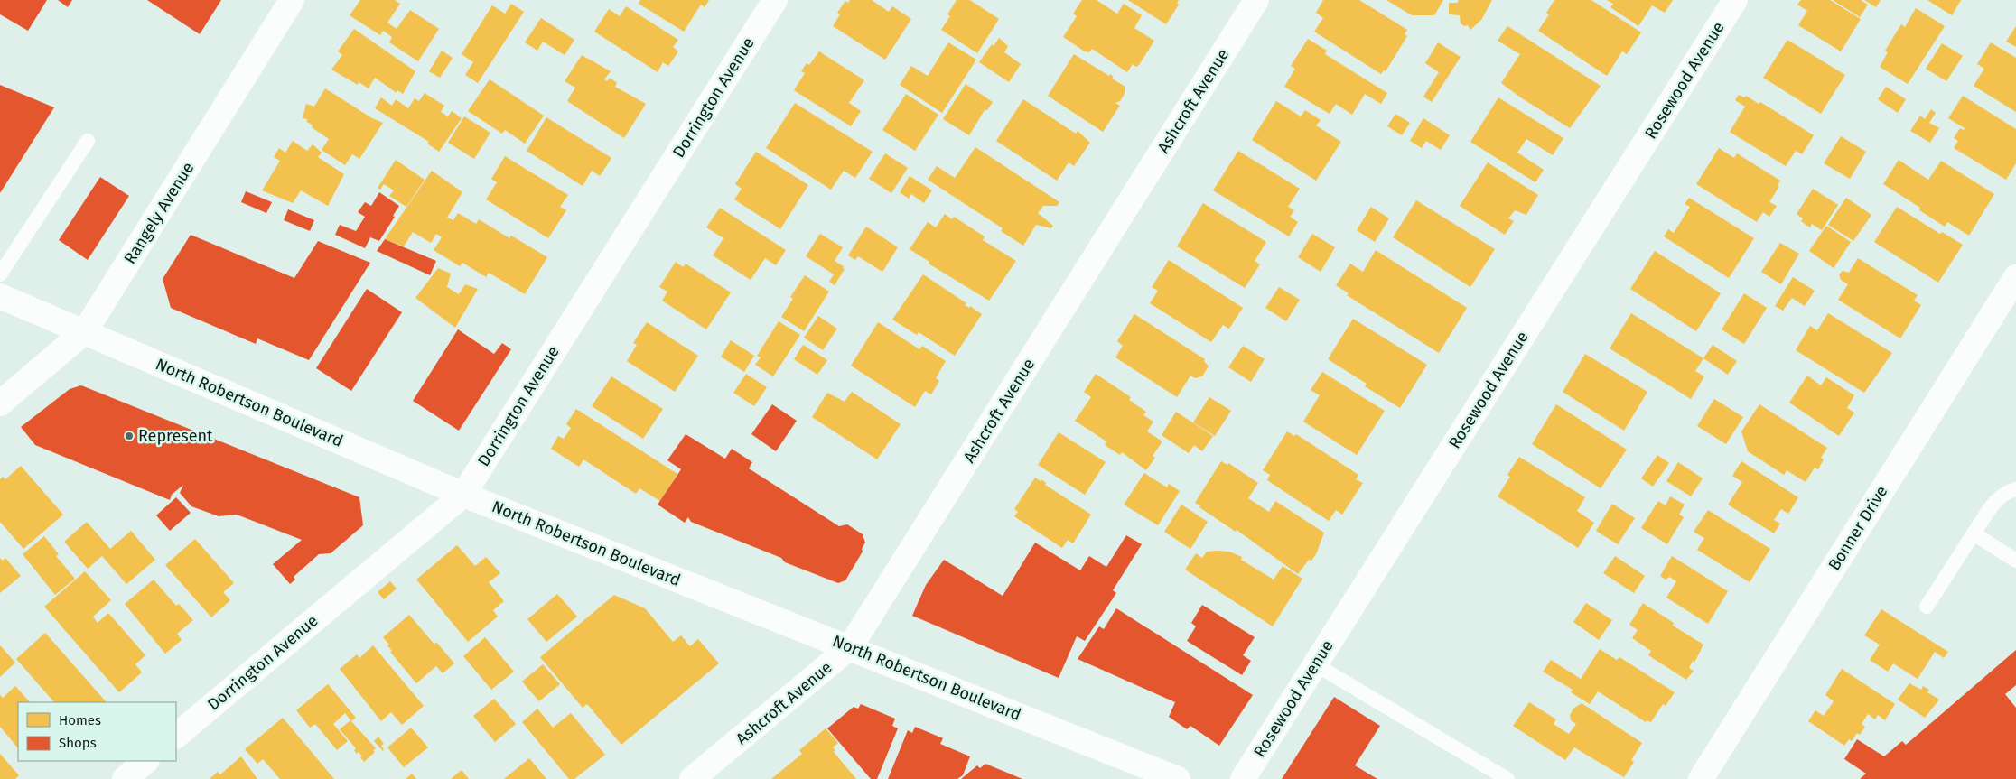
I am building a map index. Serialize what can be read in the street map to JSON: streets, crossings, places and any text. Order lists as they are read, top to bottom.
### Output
{
  "streets": {
    "street": [
      "Rosewood Avenue",
      "Dorrington Avenue",
      "Ashcroft Avenue",
      "Rangely Avenue",
      "North Robertson Boulevard",
      "Bonner Drive"
    ]
  },
  "crossings": [
    ["Dorrington Avenue", "North Robertson Boulevard"],
    ["Ashcroft Avenue", "North Robertson Boulevard"],
    ["Rangely Avenue", "North Robertson Boulevard"]
  ],
  "places": ["Represent"],
  "legend": ["Homes", "Shops"]
}
